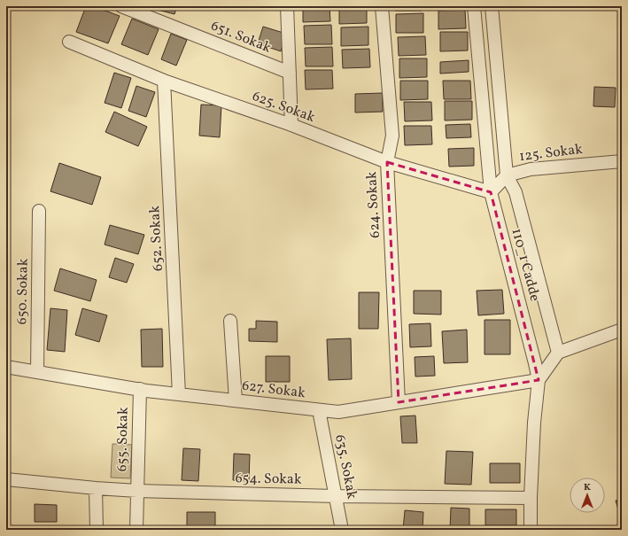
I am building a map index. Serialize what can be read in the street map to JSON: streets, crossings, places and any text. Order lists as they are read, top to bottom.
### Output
{
  "streets": {
    "street": [
      "651. Sokak",
      "625. Sokak",
      "125. Sokak",
      "624. Sokak",
      "652. Sokak",
      "110_1 Cadde",
      "650. Sokak",
      "627. Sokak",
      "655. Sokak",
      "635. Sokak",
      "654. Sokak"
    ]
  },
  "crossings": [
    ["625. Sokak", "125. Sokak"],
    ["625. Sokak", "624. Sokak"],
    ["625. Sokak", "652. Sokak"],
    ["625. Sokak", "110_1 Cadde"],
    ["125. Sokak", "110_1 Cadde"],
    ["624. Sokak", "627. Sokak"],
    ["652. Sokak", "627. Sokak"],
    ["110_1 Cadde", "627. Sokak"],
    ["110_1 Cadde", "654. Sokak"],
    ["650. Sokak", "627. Sokak"],
    ["627. Sokak", "655. Sokak"],
    ["627. Sokak", "635. Sokak"],
    ["655. Sokak", "654. Sokak"],
    ["635. Sokak", "654. Sokak"]
  ],
  "north": "top"
}
